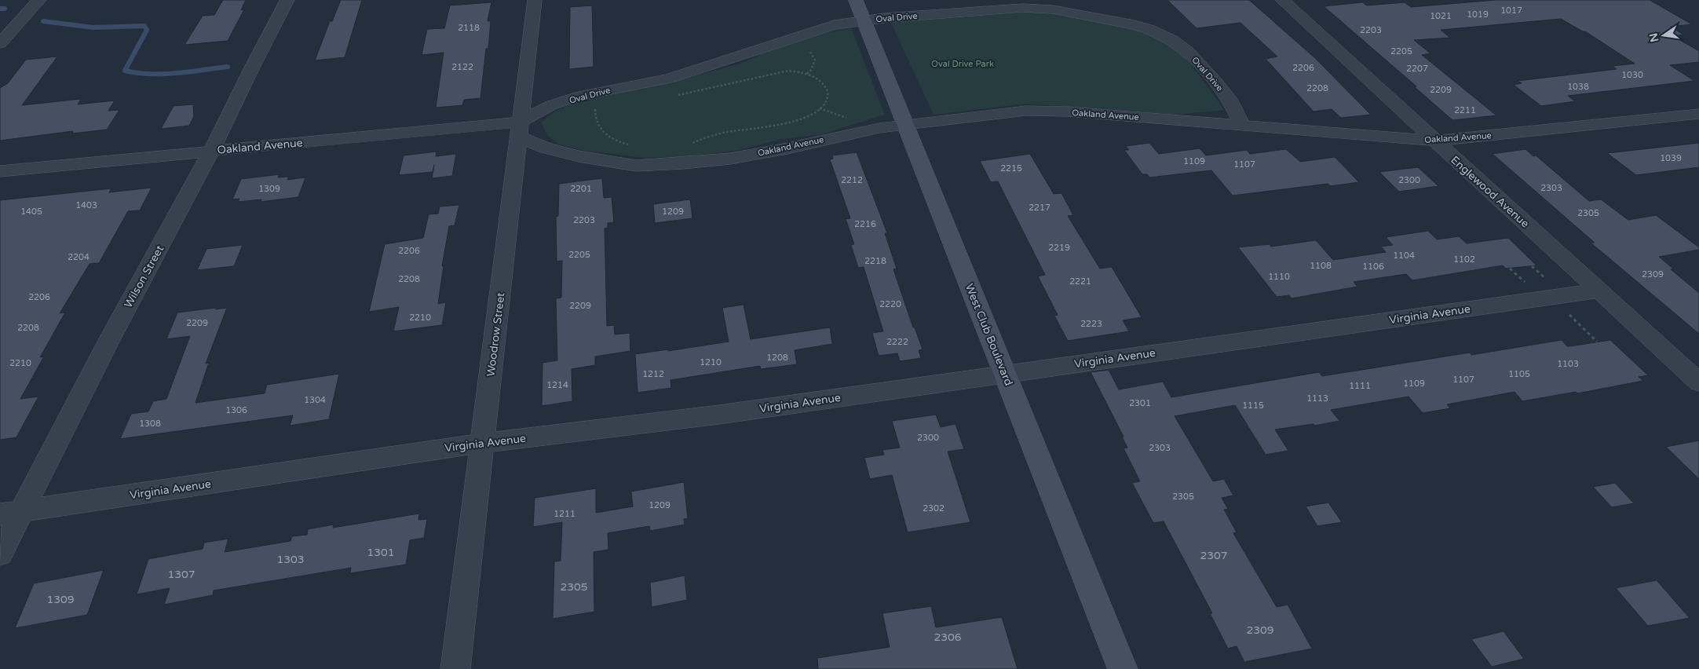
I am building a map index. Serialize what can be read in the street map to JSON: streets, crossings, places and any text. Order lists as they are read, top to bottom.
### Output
{
  "streets": {
    "street": [
      "Oval Drive",
      "Oakland Avenue",
      "Englewood Avenue",
      "Wilson Street",
      "Virginia Avenue",
      "Woodrow Street",
      "West Club Boulevard"
    ]
  },
  "crossings": [
    ["Oval Drive", "Oakland Avenue"],
    ["Oval Drive", "Woodrow Street"],
    ["Oval Drive", "West Club Boulevard"],
    ["Oakland Avenue", "Englewood Avenue"],
    ["Oakland Avenue", "Wilson Street"],
    ["Oakland Avenue", "Woodrow Street"],
    ["Oakland Avenue", "West Club Boulevard"],
    ["Englewood Avenue", "Virginia Avenue"],
    ["Wilson Street", "Virginia Avenue"],
    ["Virginia Avenue", "Woodrow Street"],
    ["Virginia Avenue", "West Club Boulevard"]
  ],
  "parks": ["Oval Drive Park"],
  "house_numbers": [
    "1017",
    "1019",
    "1021",
    "2118",
    "2203",
    "2205",
    "2122",
    "2206",
    "2207",
    "1030",
    "1038",
    "2208",
    "2209",
    "2211",
    "1039",
    "1109",
    "1107",
    "2215",
    "2212",
    "2300",
    "2303",
    "1309",
    "2201",
    "1403",
    "2217",
    "1405",
    "1209",
    "2305",
    "2203",
    "2216",
    "2219",
    "2206",
    "2205",
    "1104",
    "2204",
    "1102",
    "2218",
    "1108",
    "1106",
    "2309",
    "1110",
    "2208",
    "2221",
    "2206",
    "2220",
    "2209",
    "2210",
    "2209",
    "2223",
    "2208",
    "2222",
    "1208",
    "1210",
    "2210",
    "1103",
    "1212",
    "1105",
    "1107",
    "1109",
    "1214",
    "1111",
    "1113",
    "1304",
    "2301",
    "1115",
    "1306",
    "1308",
    "2300",
    "2303",
    "2305",
    "1209",
    "2302",
    "1211",
    "1301",
    "2307",
    "1303",
    "1307",
    "2305",
    "1309",
    "2309",
    "2306"
  ],
  "north": "left"
}
